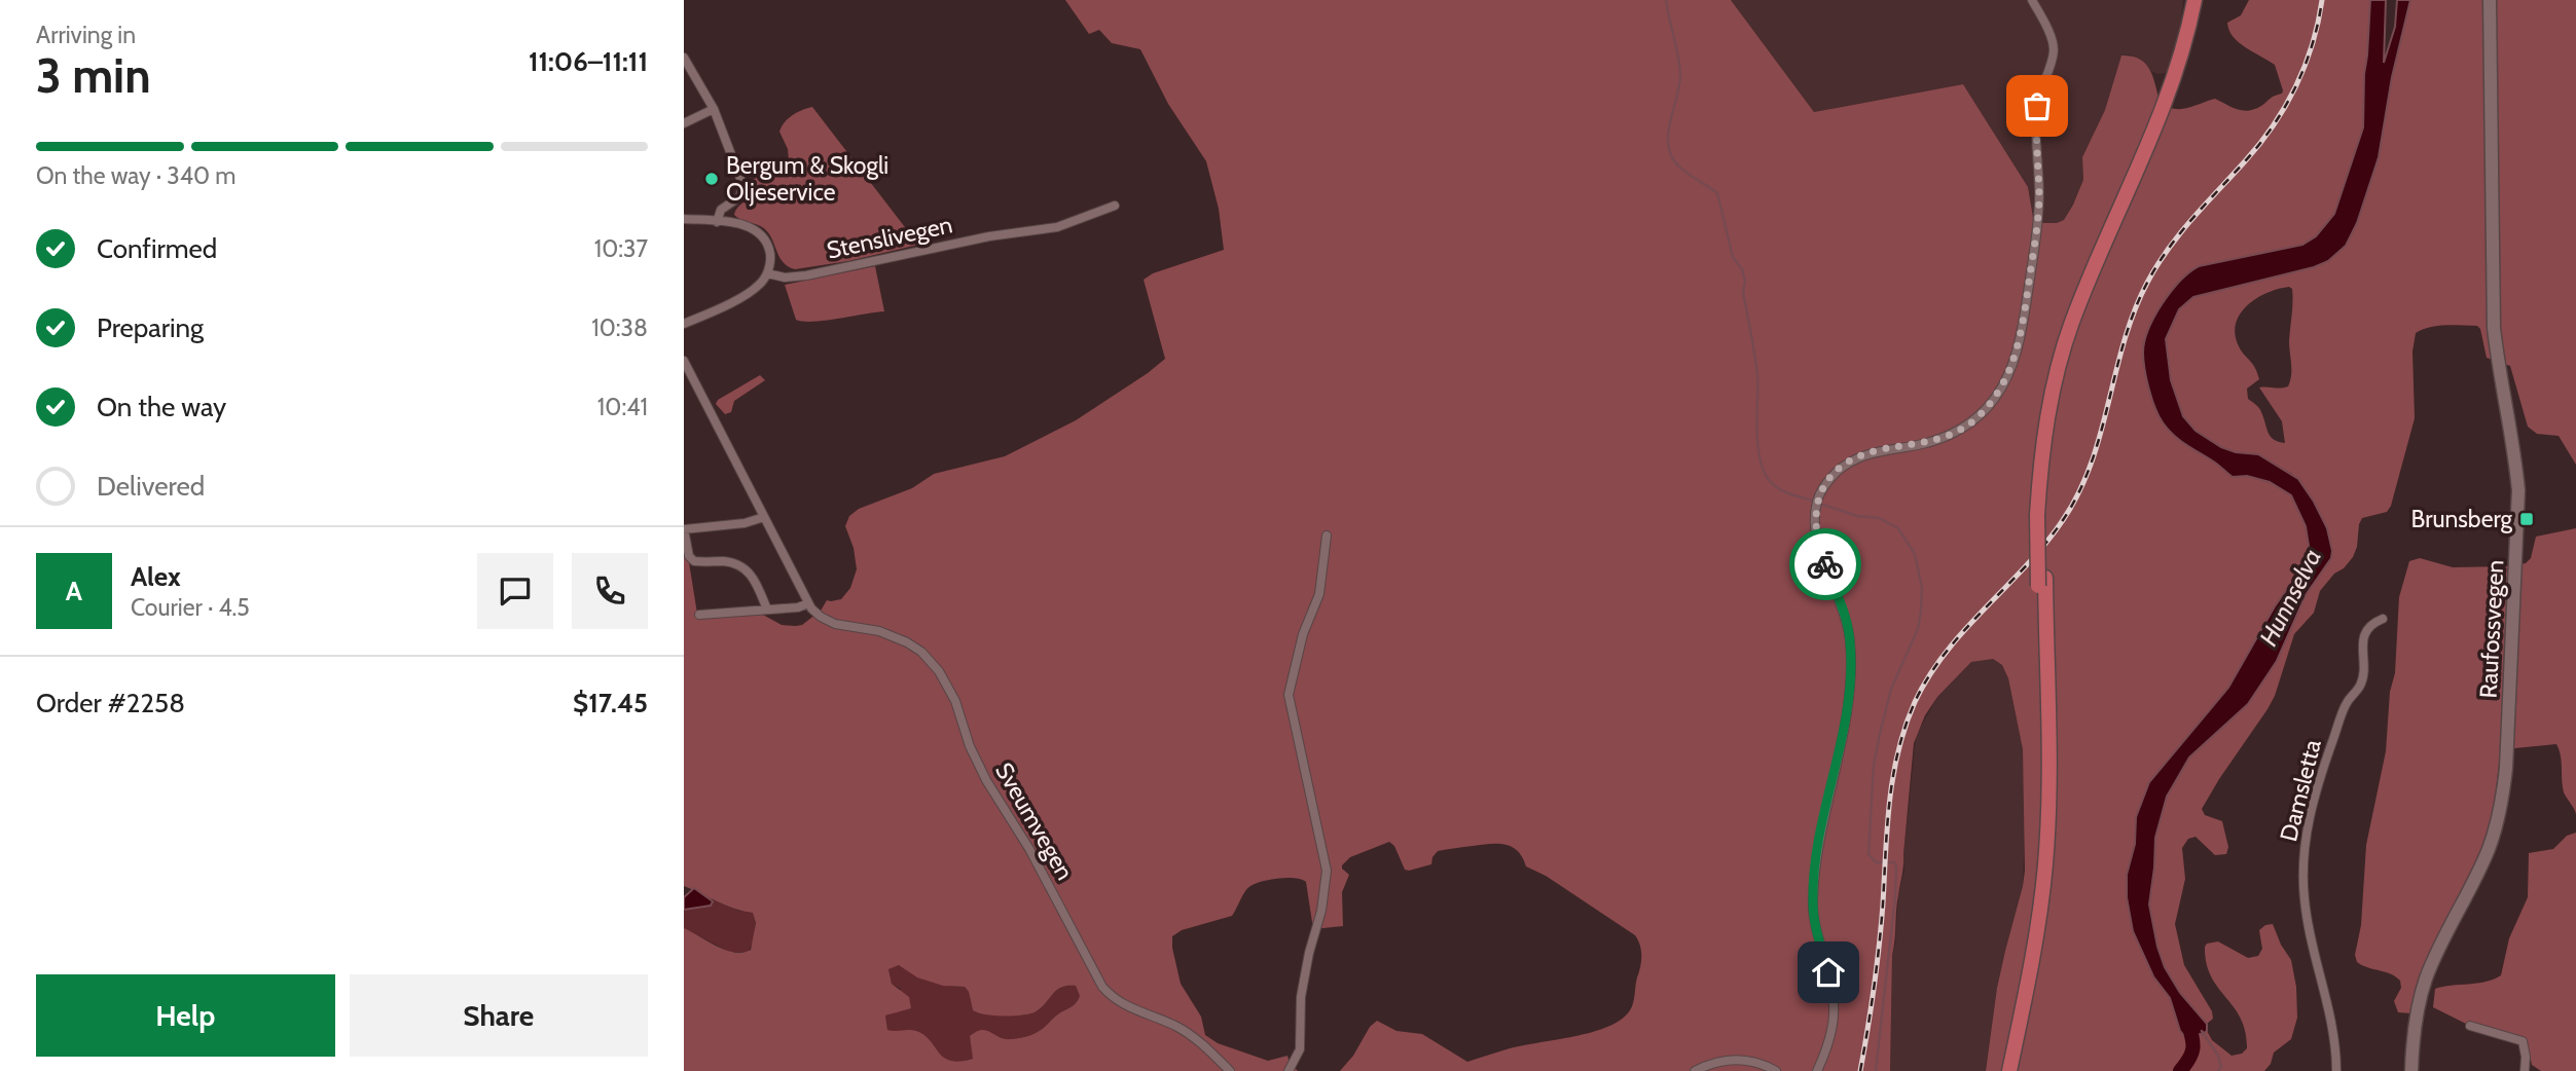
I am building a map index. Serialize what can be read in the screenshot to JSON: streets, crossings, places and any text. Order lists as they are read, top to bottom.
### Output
{
  "streets": {
    "main road": ["Raufossvegen"],
    "street": ["Stenslivegen", "Damsletta", "Sveumvegen"]
  },
  "water": ["Hunnselva"],
  "places": {
    "other": ["Bergum & Skogli Oljeservice"],
    "transit": ["Brunsberg"]
  },
  "page": {
    "heading": ["3 min", "Arriving in", "11:06–11:11"],
    "panel": [
      "Alex",
      "Courier · 4.5",
      "Order #2258",
      "$17.45"
    ],
    "bar": "On the way · 340 m",
    "list": [
      ["Confirmed", "10:37"],
      ["Preparing", "10:38"],
      ["On the way", "10:41"],
      "Delivered"
    ],
    "round": "A",
    "buttons": ["Help", "Share"]
  }
}
